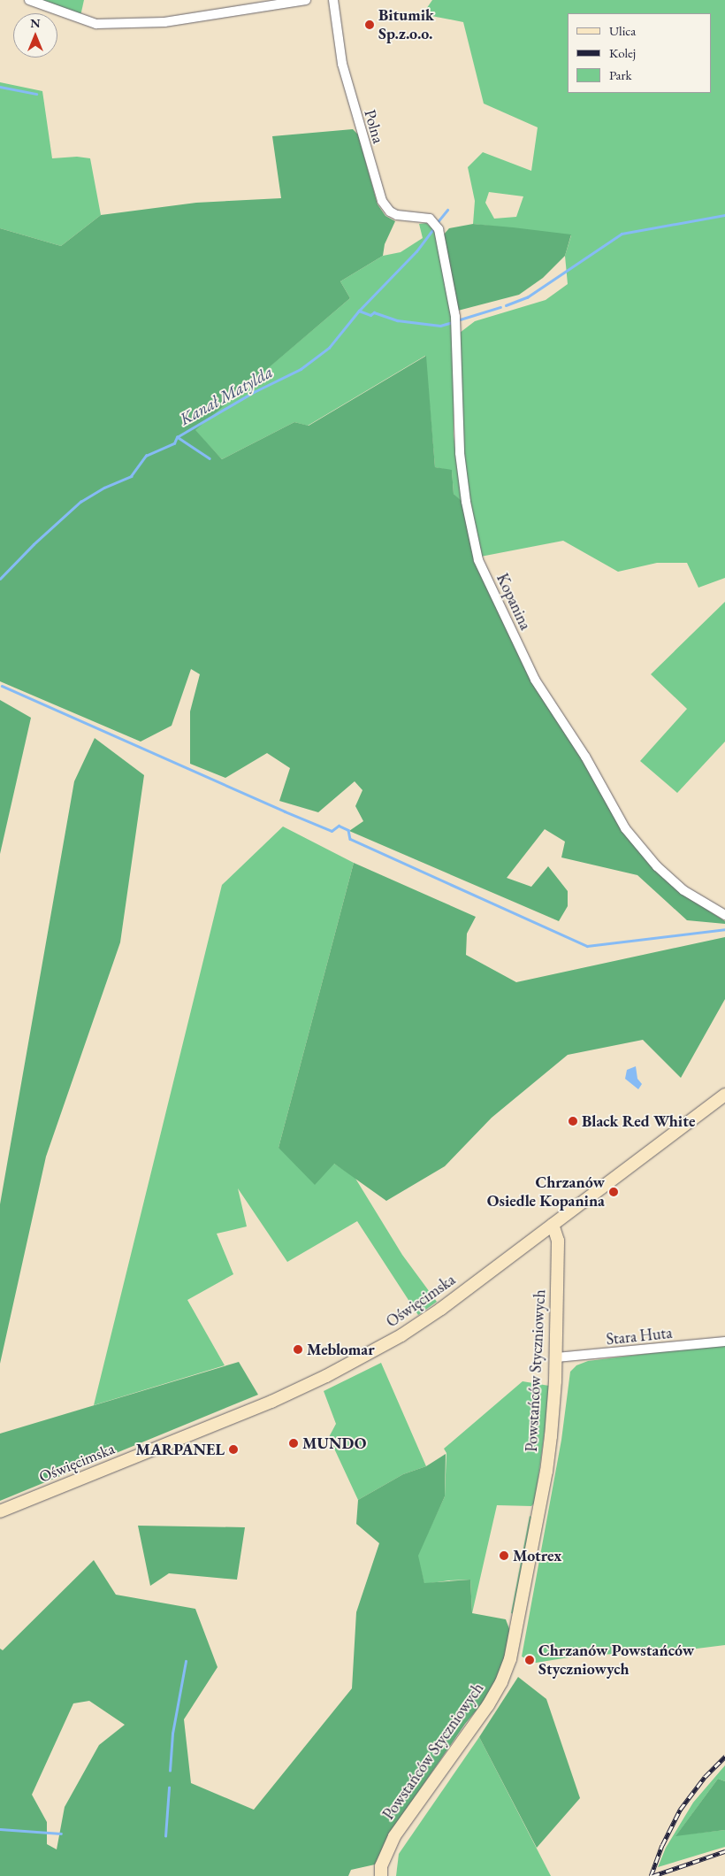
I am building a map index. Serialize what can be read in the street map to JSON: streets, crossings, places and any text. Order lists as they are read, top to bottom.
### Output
{
  "streets": {
    "street": [
      "Polna",
      "Kopanina",
      "Oświęcimska",
      "Stara Huta",
      "Powstańców Styczniowych"
    ]
  },
  "crossings": [
    ["Polna", "Kopanina"],
    ["Oświęcimska", "Powstańców Styczniowych"],
    ["Stara Huta", "Powstańców Styczniowych"]
  ],
  "water": ["Kanał Matylda"],
  "places": [
    "Bitumik Sp.z.o.o.",
    "Black Red White",
    "Chrzanów Osiedle Kopanina",
    "Meblomar",
    "MUNDO",
    "MARPANEL",
    "Motrex",
    "Chrzanów Powstańców Styczniowych"
  ],
  "legend": ["Ulica", "Kolej", "Park"],
  "north": "top"
}
